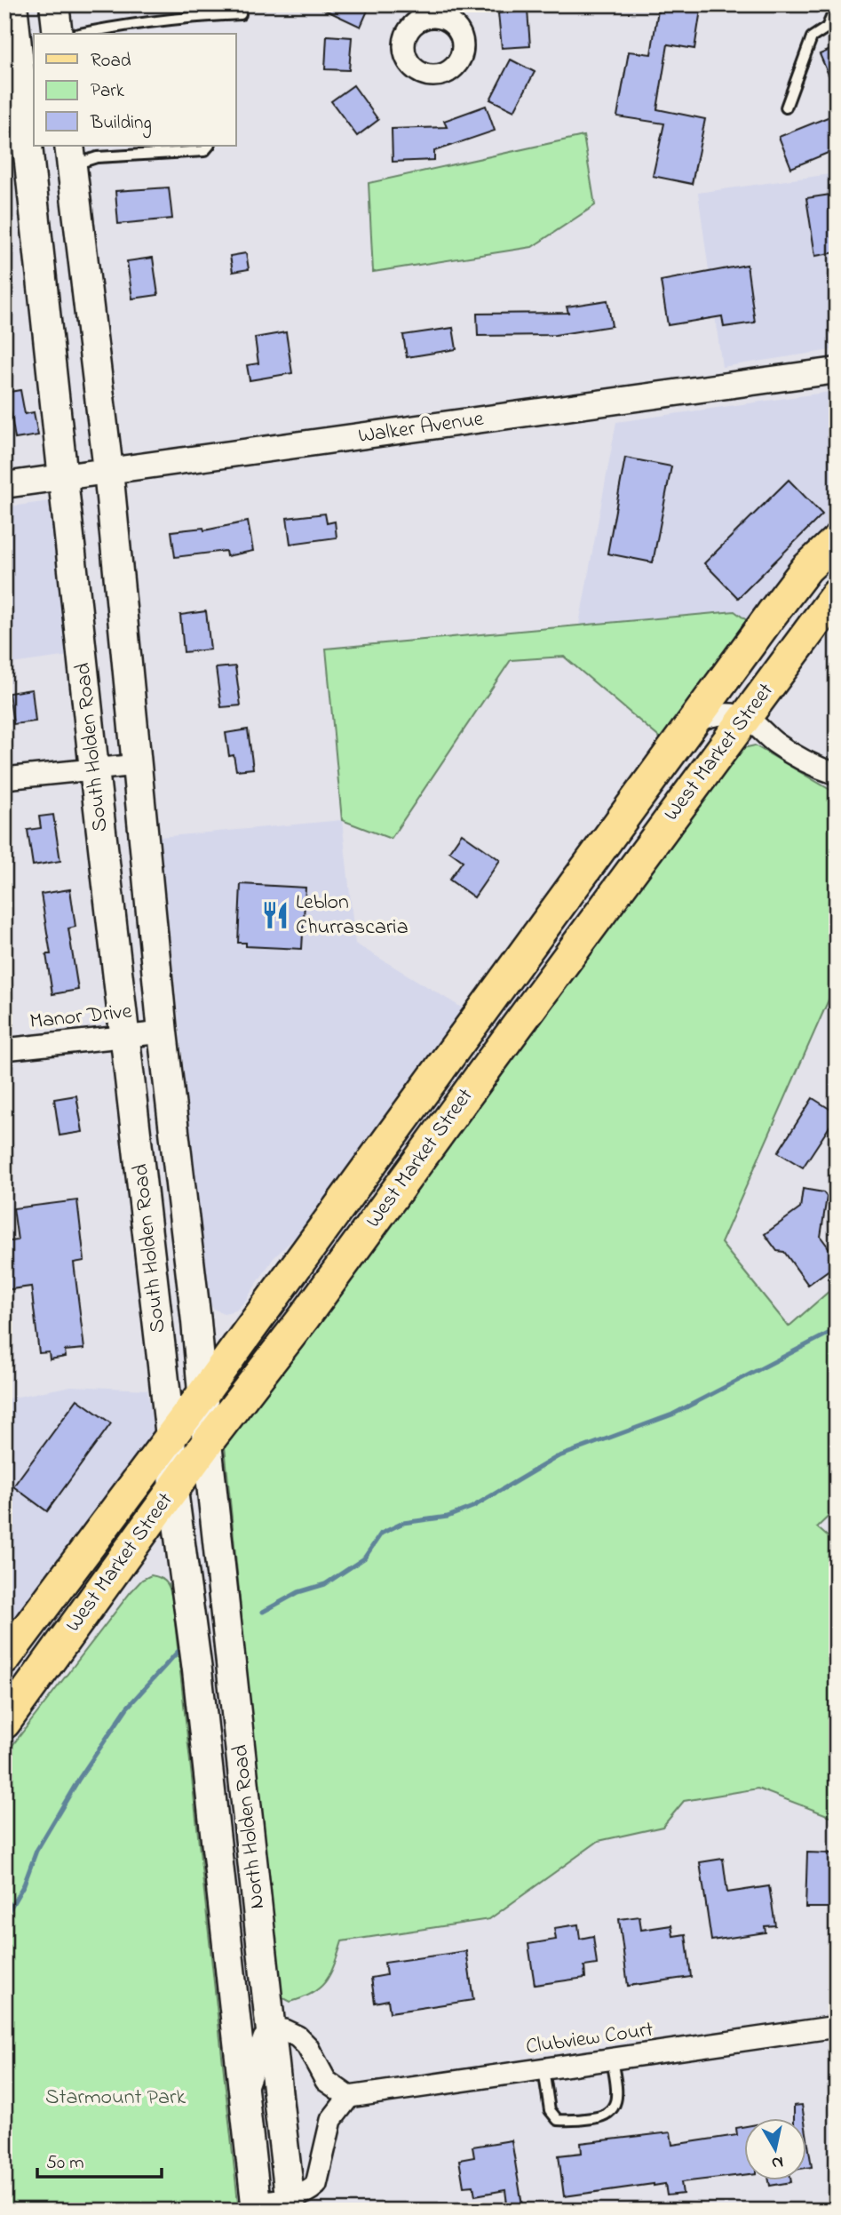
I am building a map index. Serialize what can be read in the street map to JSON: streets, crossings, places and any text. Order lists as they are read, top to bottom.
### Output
{
  "streets": {
    "main road": ["South Holden Road", "West Market Street", "North Holden Road"],
    "street": ["Walker Avenue", "Manor Drive", "Clubview Court"]
  },
  "crossings": [
    ["Walker Avenue", "South Holden Road"],
    ["South Holden Road", "West Market Street"],
    ["South Holden Road", "Manor Drive"],
    ["South Holden Road", "North Holden Road"],
    ["West Market Street", "North Holden Road"]
  ],
  "parks": ["Starmount Park"],
  "places": {
    "restaurant": ["Leblon Churrascaria"]
  },
  "legend": ["Road", "Park", "Building"],
  "scale_bar": "50 m",
  "north": "bottom"
}
